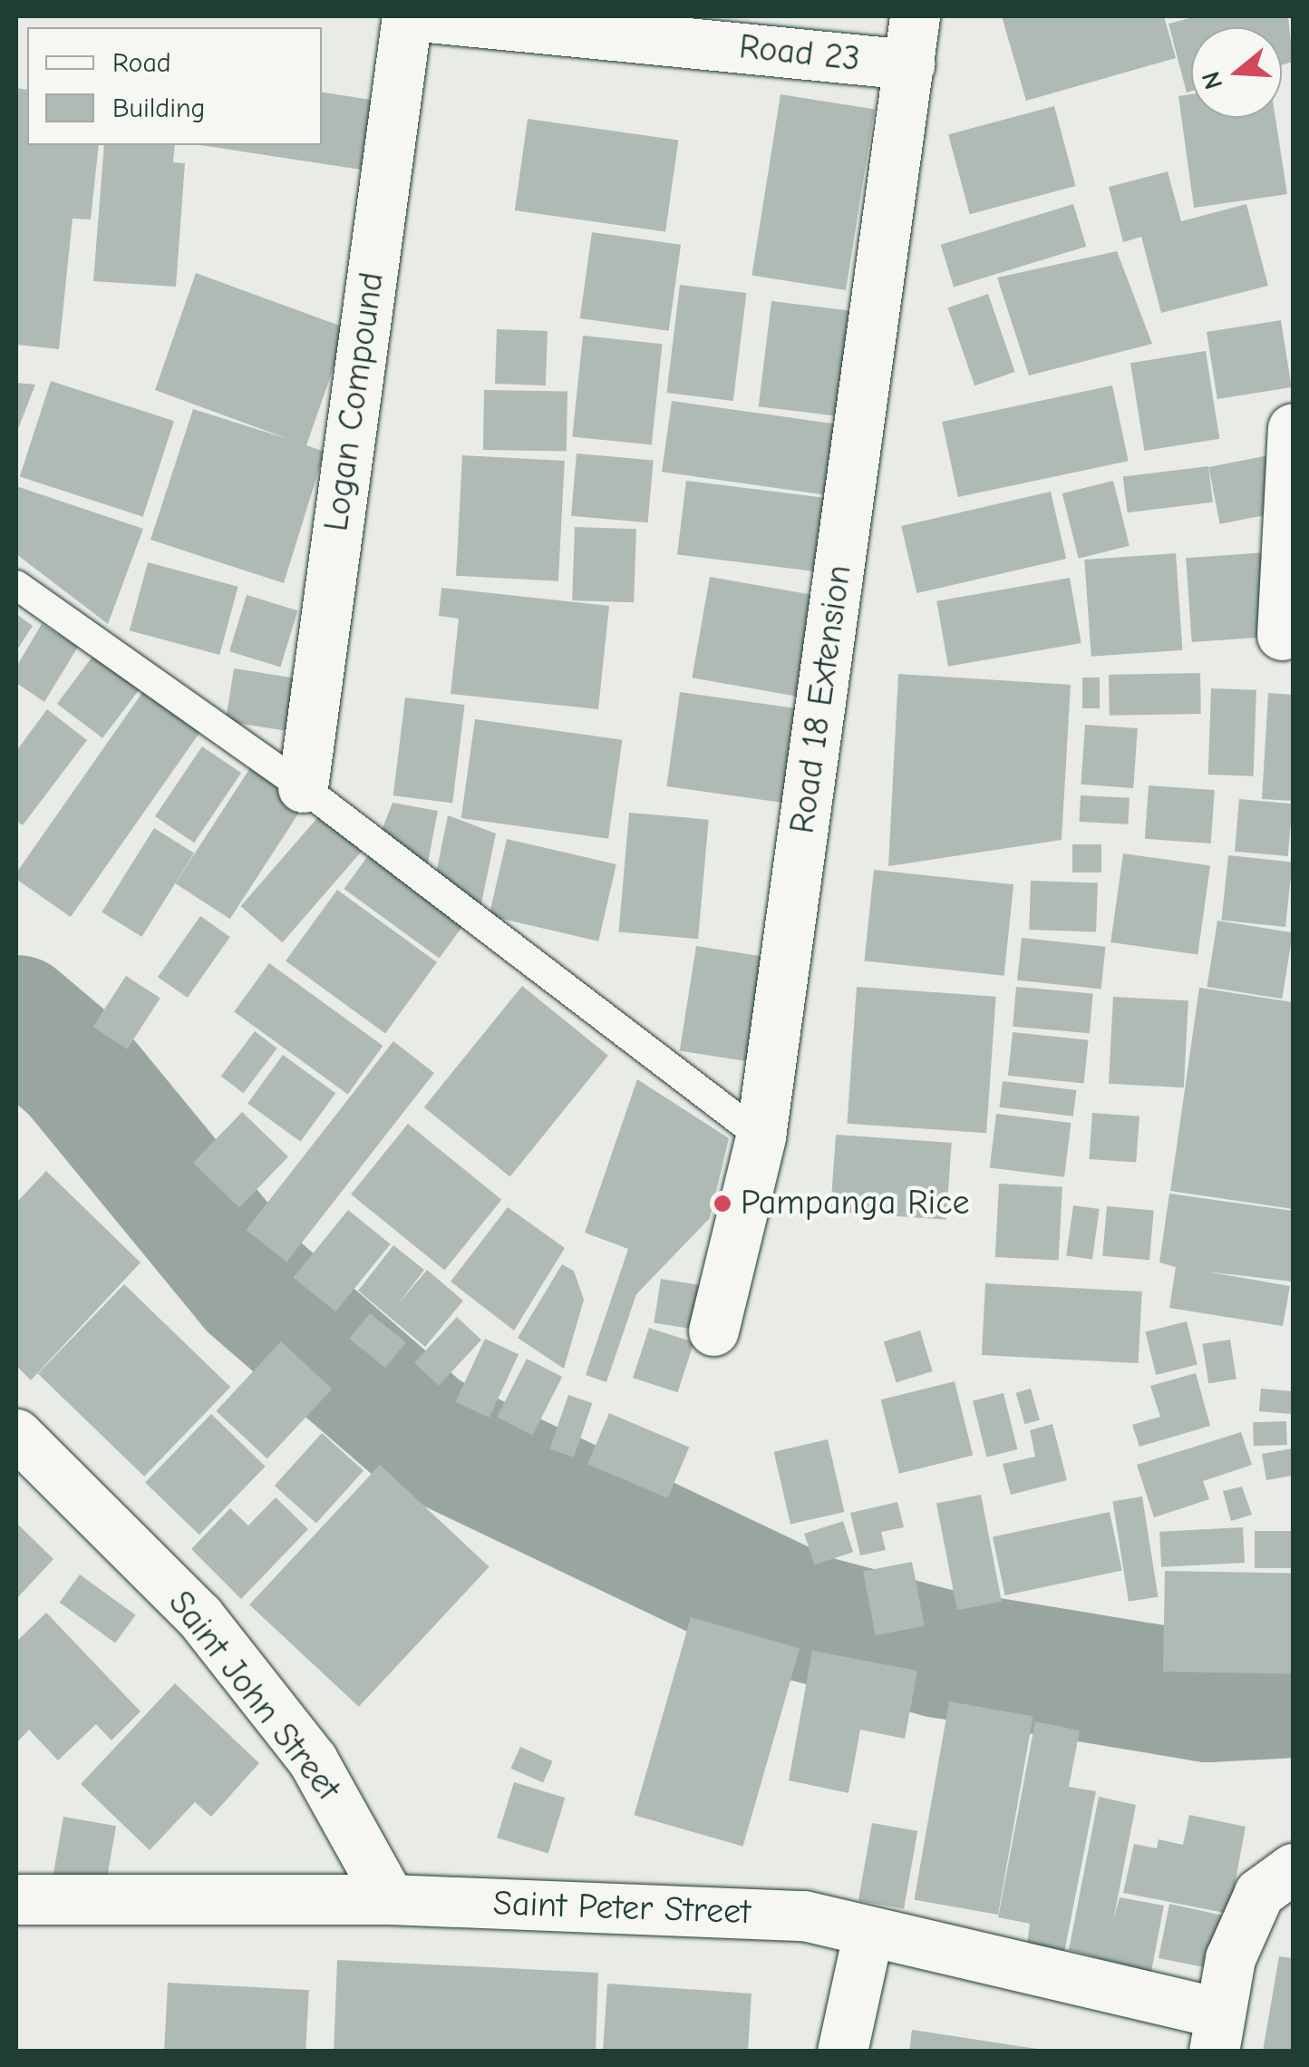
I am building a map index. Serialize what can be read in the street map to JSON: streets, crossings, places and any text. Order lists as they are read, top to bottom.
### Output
{
  "streets": {
    "street": [
      "Road 23",
      "Logan Compound",
      "Road 18 Extension",
      "Saint John Street",
      "Saint Peter Street"
    ]
  },
  "crossings": [
    ["Road 23", "Road 18 Extension"],
    ["Saint John Street", "Saint Peter Street"]
  ],
  "places": ["Pampanga Rice"],
  "legend": ["Road", "Building"],
  "north": "left"
}
